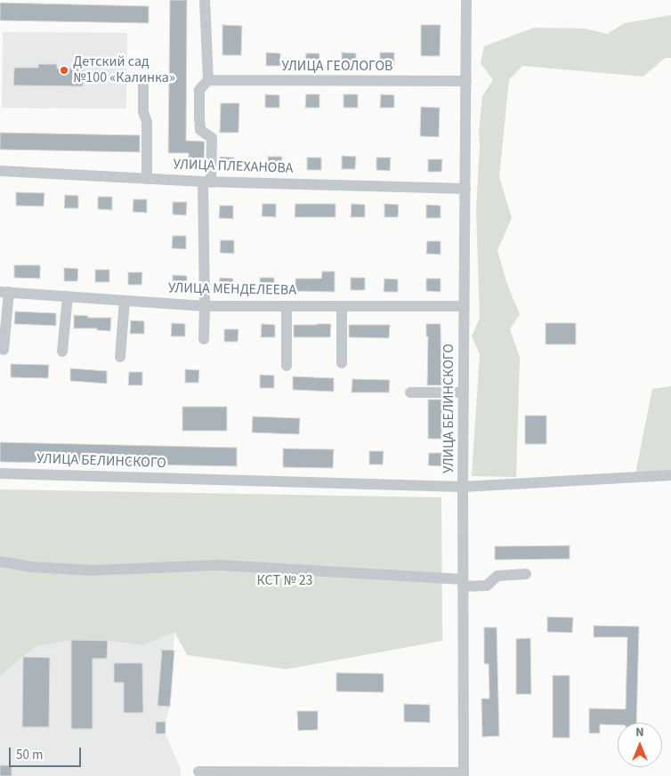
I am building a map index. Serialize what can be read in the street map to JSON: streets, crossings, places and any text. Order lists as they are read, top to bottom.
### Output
{
  "streets": {
    "street": [
      "УЛИЦА ГЕОЛОГОВ",
      "УЛИЦА ПЛЕХАНОВА",
      "УЛИЦА МЕНДЕЛЕЕВА",
      "УЛИЦА БЕЛИНСКОГО"
    ]
  },
  "crossings": [
    ["УЛИЦА ГЕОЛОГОВ", "УЛИЦА БЕЛИНСКОГО"],
    ["УЛИЦА ПЛЕХАНОВА", "УЛИЦА БЕЛИНСКОГО"],
    ["УЛИЦА МЕНДЕЛЕЕВА", "УЛИЦА БЕЛИНСКОГО"]
  ],
  "parks": ["КСТ № 23"],
  "places": ["Детский сад №100 «Калинка»"],
  "scale_bar": "50 m",
  "north": "top"
}
